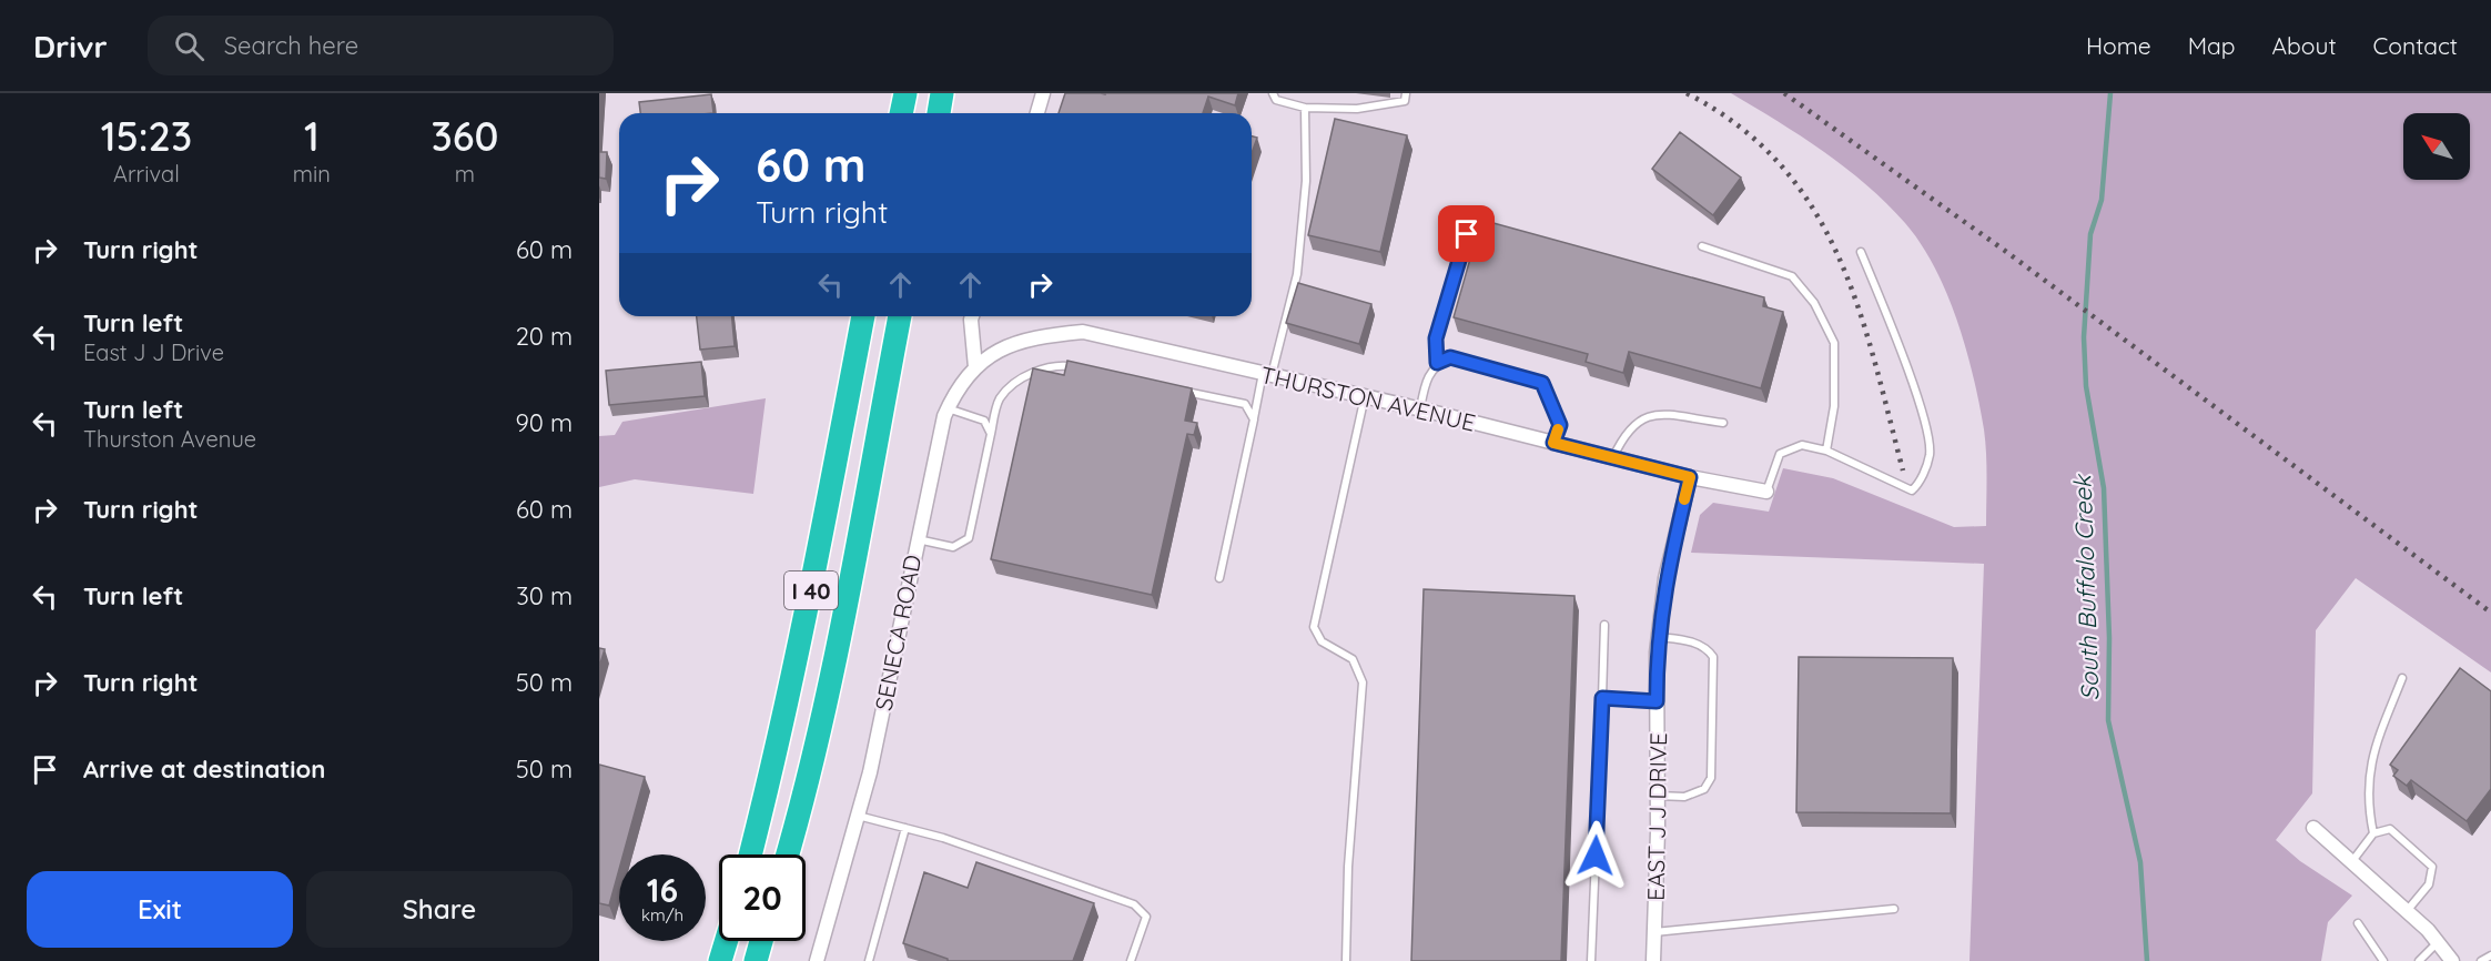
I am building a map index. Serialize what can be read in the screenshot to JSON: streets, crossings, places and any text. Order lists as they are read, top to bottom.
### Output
{
  "streets": {
    "highway": ["I 40"],
    "street": ["THURSTON AVENUE", "SENECA ROAD", "EAST J J DRIVE"]
  },
  "crossings": [
    ["THURSTON AVENUE", "SENECA ROAD"],
    ["THURSTON AVENUE", "EAST J J DRIVE"]
  ],
  "water": ["South Buffalo Creek"],
  "north": "top left",
  "page": {
    "header": "Drivr",
    "search": "Search here",
    "nav": [
      "Home",
      "Map",
      "About",
      "Contact"
    ],
    "eta": [
      "15:23",
      "Arrival",
      "1",
      "min",
      "360",
      "m"
    ],
    "turn": ["60 m", "Turn right"],
    "list": [
      {
        "name": "Turn right",
        "value": "60 m"
      },
      {
        "name": "Turn left",
        "note": "East J J Drive",
        "value": "20 m"
      },
      {
        "name": "Turn left",
        "note": "Thurston Avenue",
        "value": "90 m"
      },
      {
        "name": "Turn right",
        "value": "60 m"
      },
      {
        "name": "Turn left",
        "value": "30 m"
      },
      {
        "name": "Turn right",
        "value": "50 m"
      },
      {
        "name": "Arrive at destination",
        "value": "50 m"
      }
    ],
    "speed": "16 km/h",
    "limit": "20",
    "buttons": ["Exit", "Share"]
  }
}
